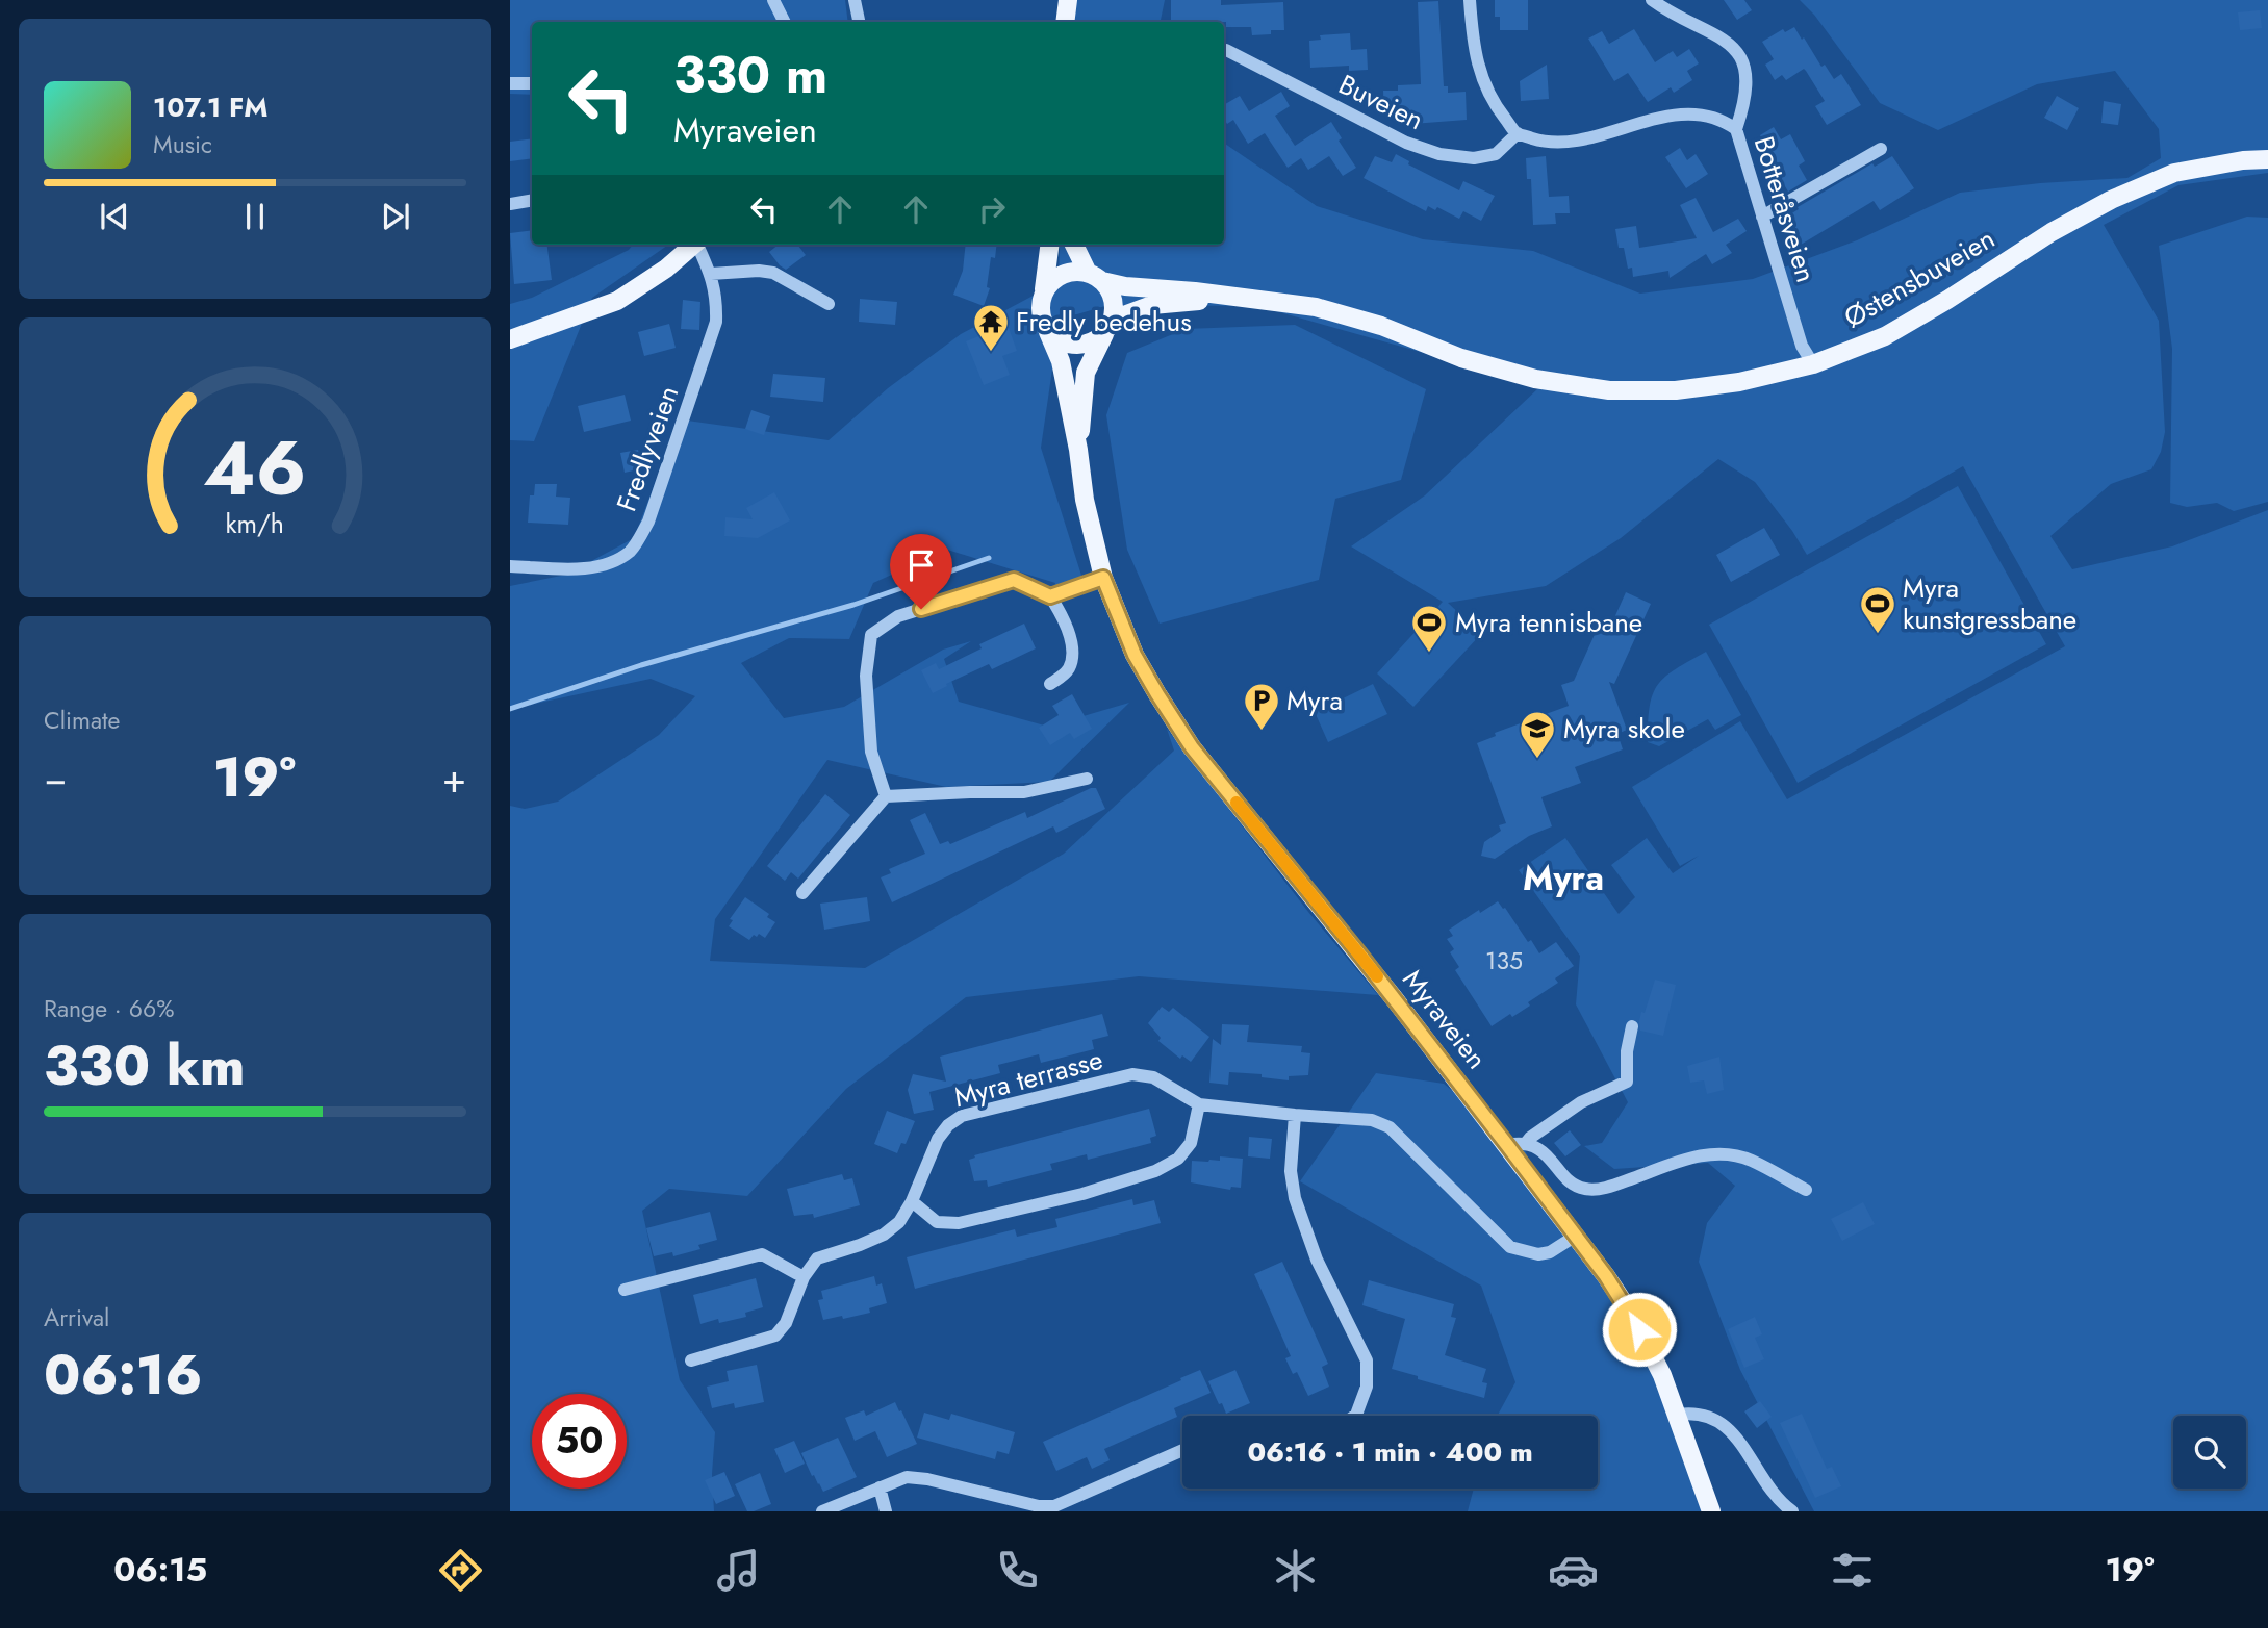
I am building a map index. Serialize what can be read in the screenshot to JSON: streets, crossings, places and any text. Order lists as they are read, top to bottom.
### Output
{
  "streets": {
    "main road": ["Østensbuveien", "Myraveien"],
    "street": [
      "Buveien",
      "Botteråsveien",
      "Fredlyveien",
      "Myra terrasse"
    ]
  },
  "crossings": [
    ["Buveien", "Botteråsveien"],
    ["Botteråsveien", "Østensbuveien"],
    ["Østensbuveien", "Myraveien"],
    ["Myraveien", "Myra terrasse"]
  ],
  "districts": ["Myra"],
  "places": {
    "temple": ["Fredly bedehus"],
    "sports": ["Myra kunstgressbane", "Myra tennisbane"],
    "parking": ["Myra"],
    "school or university": ["Myra skole"]
  },
  "house_numbers": ["135"],
  "page": {
    "turn": ["330 m", "Myraveien"],
    "song": ["107.1 FM", "Music"],
    "tile": [
      "Climate",
      ["Range · 66%", "330 km"],
      ["Arrival", "06:16"]
    ],
    "heat": ["−", "19°", "+"],
    "limit": "50",
    "trip": "06:16 · 1 min · 400 m",
    "tabs": ["06:15", "19°"],
    "gauge": ["46", "km/h"]
  }
}
